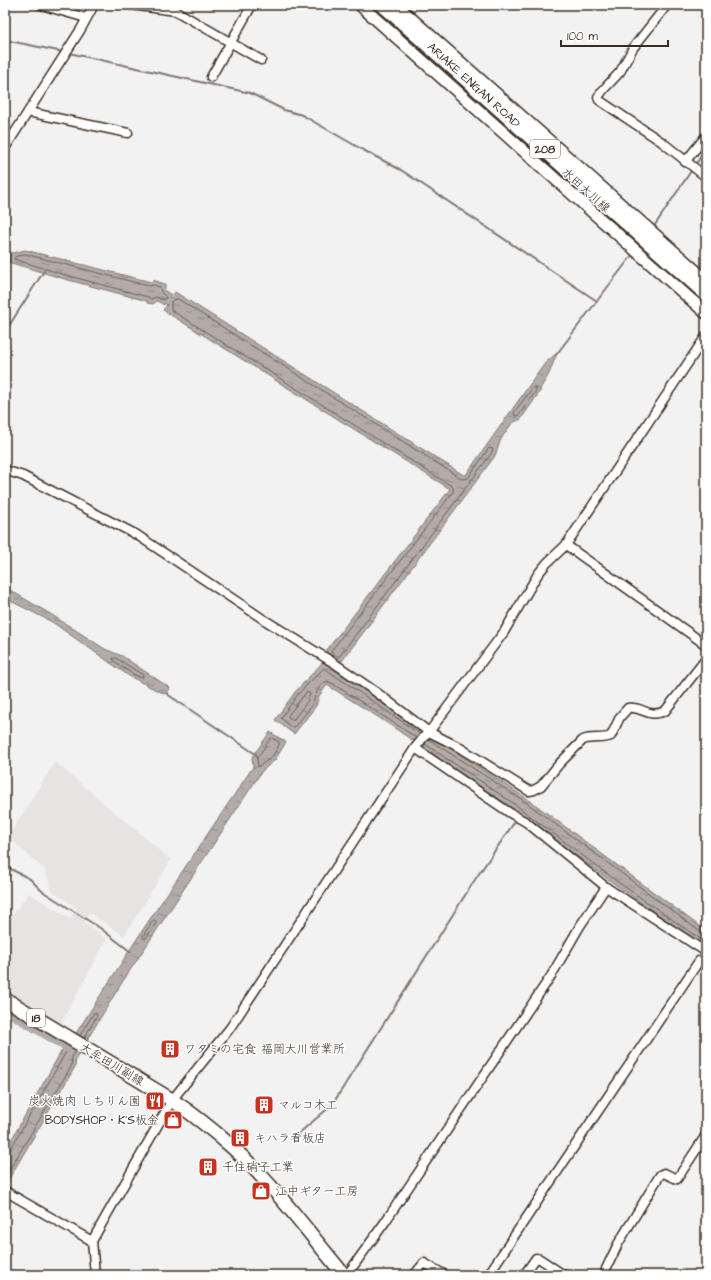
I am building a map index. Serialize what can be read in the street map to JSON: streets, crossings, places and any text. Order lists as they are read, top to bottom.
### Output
{
  "streets": {
    "highway": ["ARIAKE ENGAN ROAD", "208"],
    "main road": ["水田大川線", "18", "大牟田川副線"]
  },
  "places": {
    "building": [
      "ワタミの宅食 福岡大川営業所",
      "マルコ木工",
      "キハラ看板店",
      "千住硝子工業"
    ],
    "restaurant": ["炭火焼肉 しちりん園"],
    "shop": ["BODYSHOP・K’S板金", "江中ギター工房"]
  },
  "scale_bar": "100 m"
}
